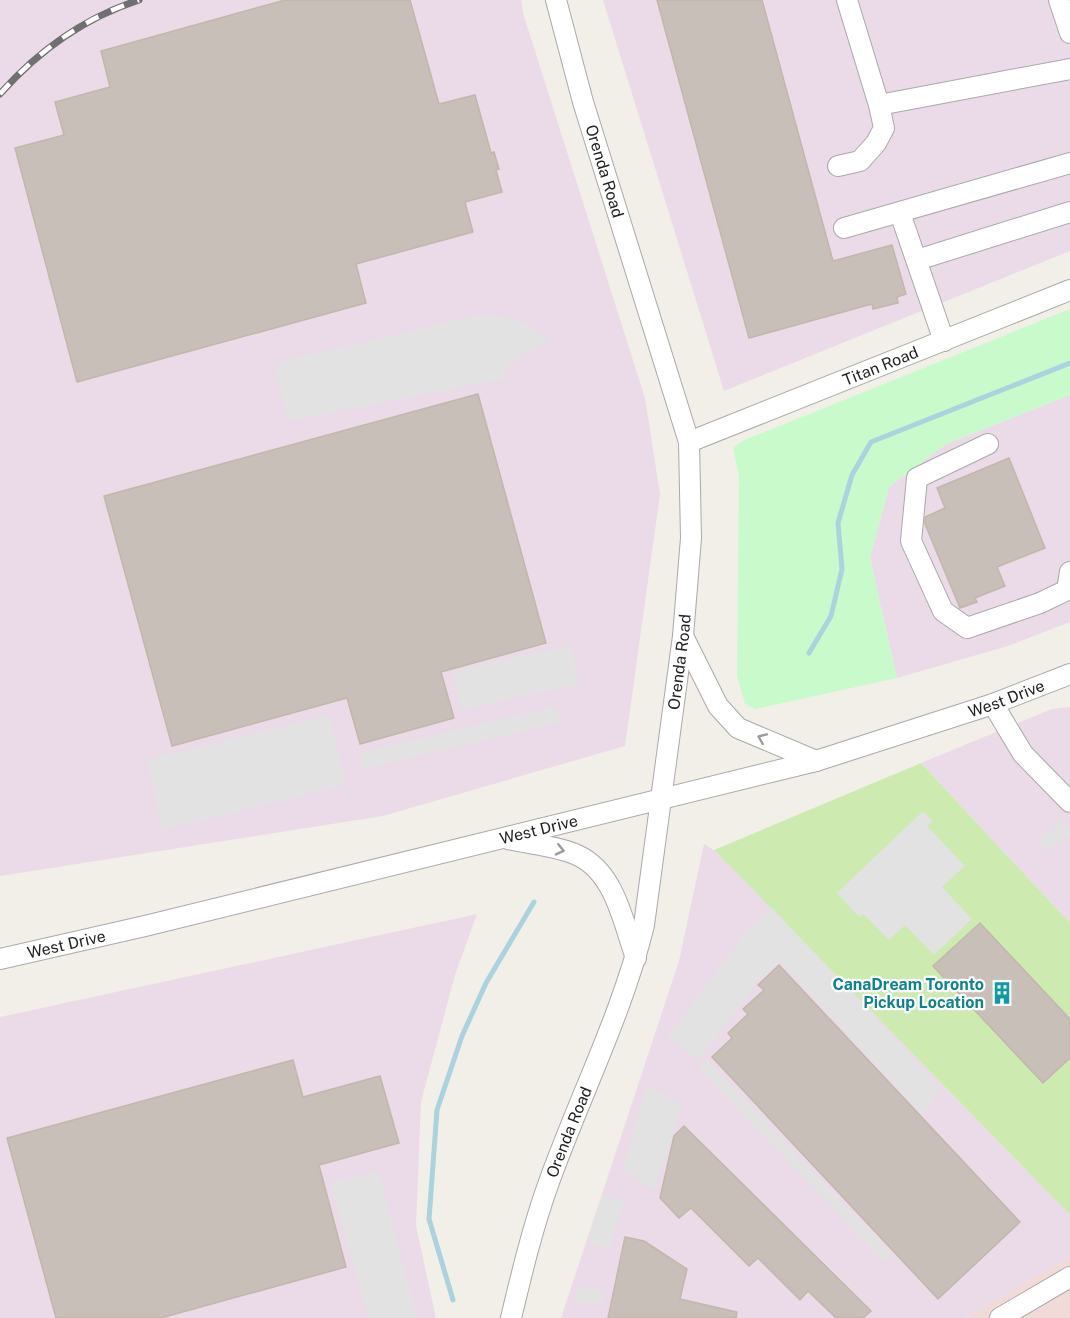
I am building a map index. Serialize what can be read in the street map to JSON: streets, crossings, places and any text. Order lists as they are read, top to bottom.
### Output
{
  "streets": {
    "street": ["Orenda Road", "Titan Road", "West Drive"]
  },
  "crossings": [
    ["Orenda Road", "Titan Road"],
    ["Orenda Road", "West Drive"]
  ],
  "places": {
    "building": ["CanaDream Toronto Pickup Location"]
  }
}
